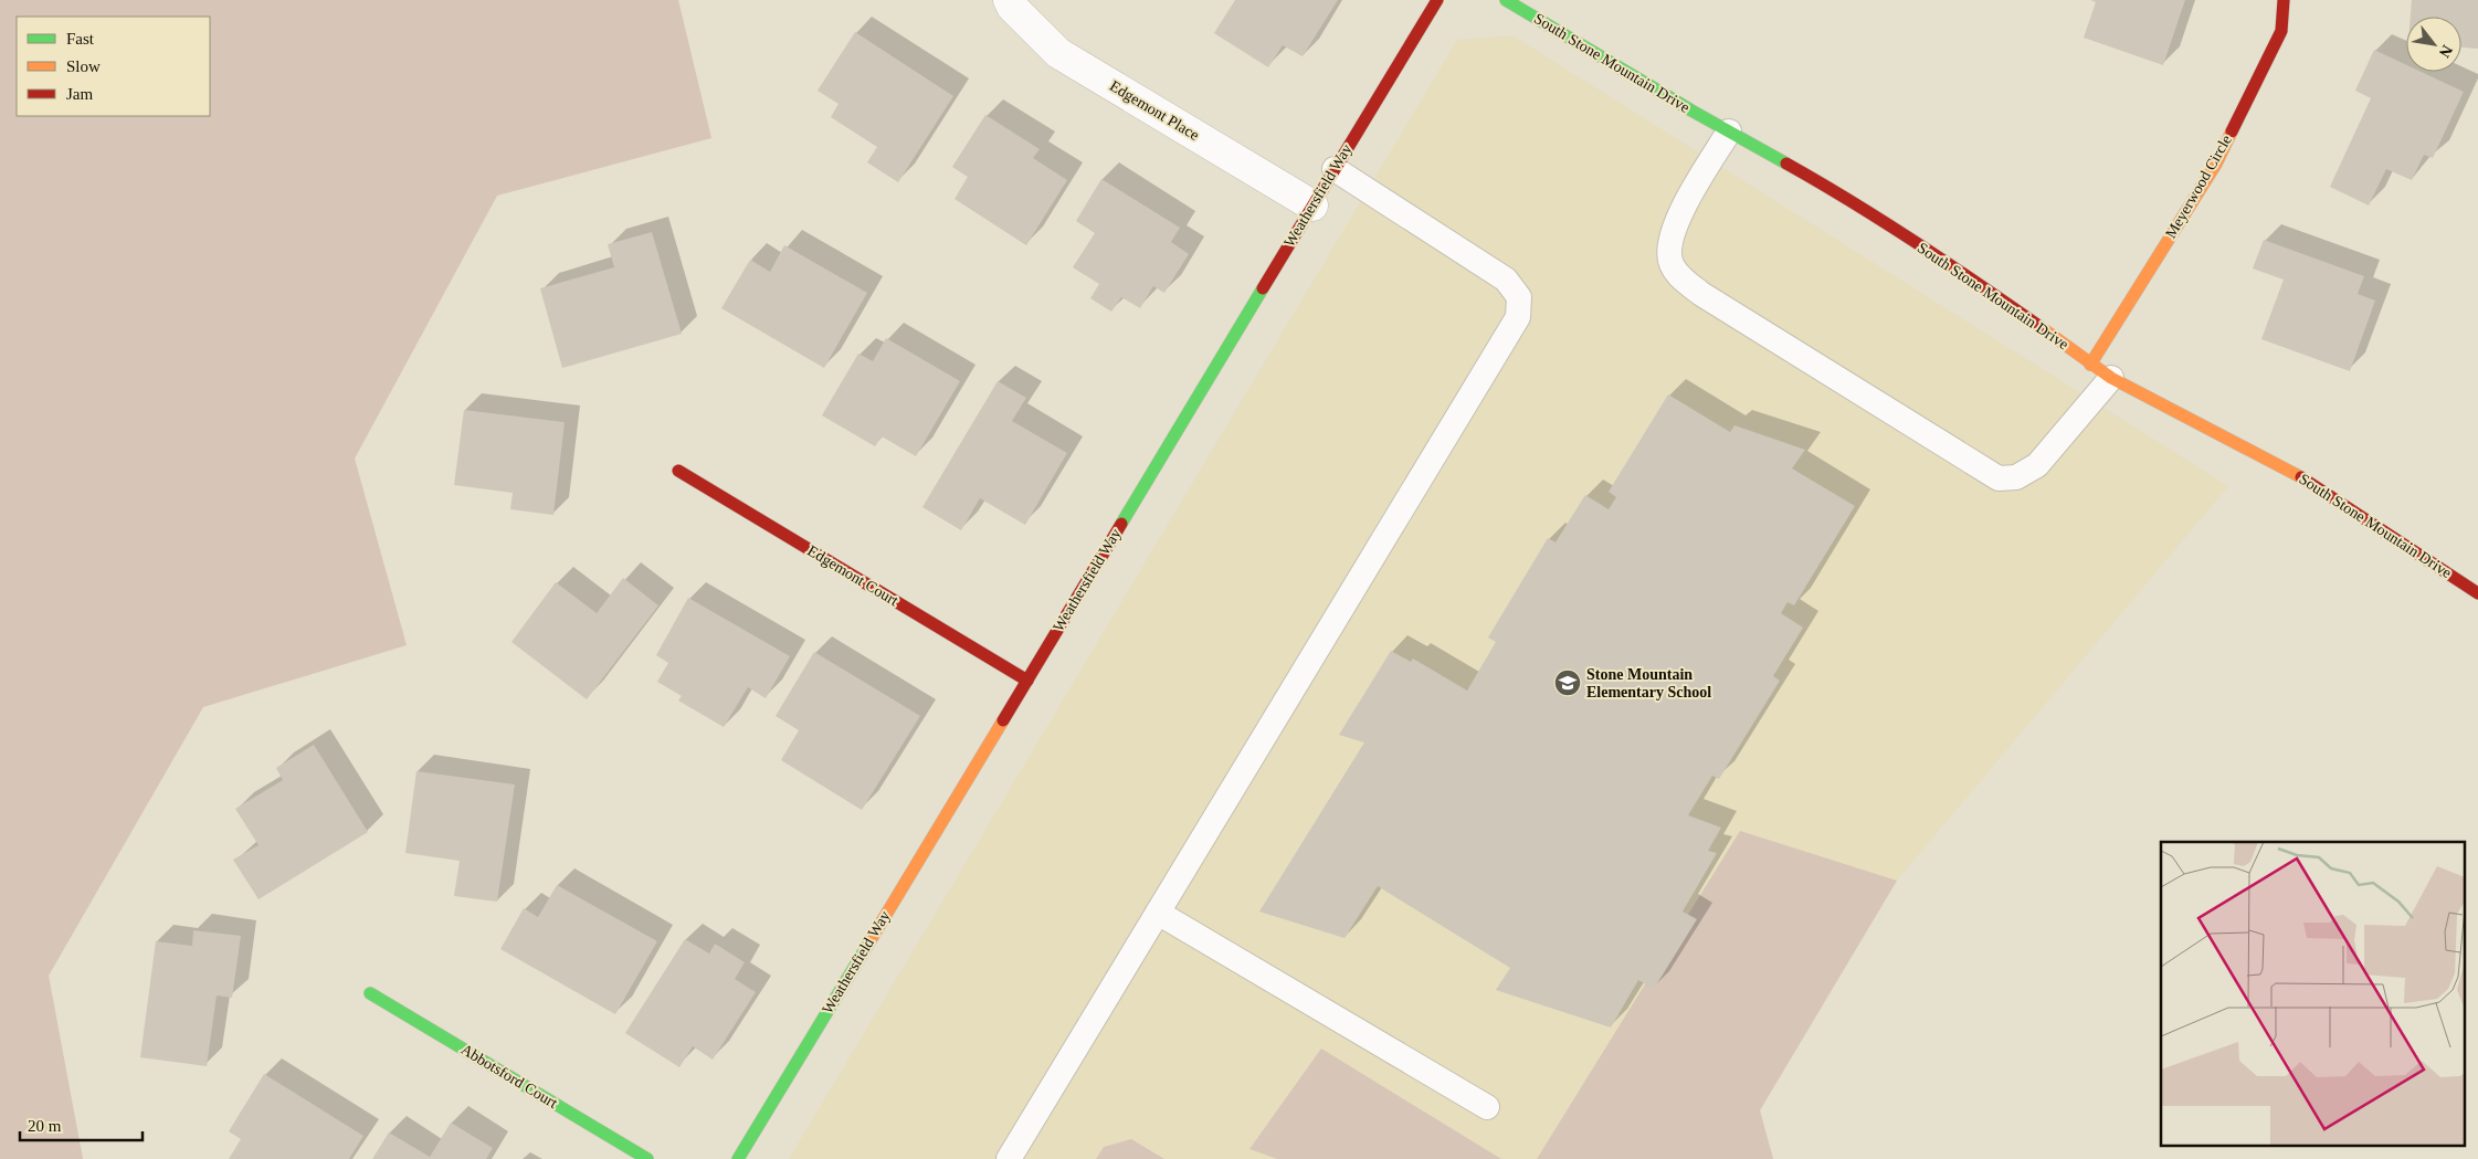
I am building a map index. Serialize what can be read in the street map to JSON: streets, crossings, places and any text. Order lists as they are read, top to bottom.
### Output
{
  "streets": {
    "street": [
      "South Stone Mountain Drive",
      "Edgemont Place",
      "Meyerwood Circle",
      "Weathersfield Way",
      "Edgemont Court",
      "Abbotsford Court"
    ]
  },
  "crossings": [
    ["South Stone Mountain Drive", "Meyerwood Circle"],
    ["Edgemont Place", "Weathersfield Way"],
    ["Weathersfield Way", "Edgemont Court"]
  ],
  "places": {
    "school or university": ["Stone Mountain Elementary School"]
  },
  "legend": ["Fast", "Slow", "Jam"],
  "scale_bar": "20 m",
  "north": "bottom right"
}
